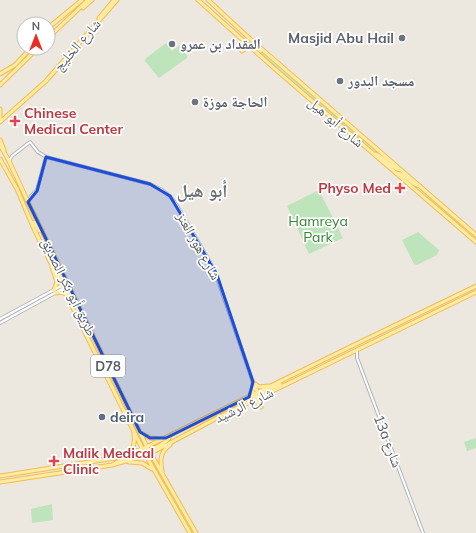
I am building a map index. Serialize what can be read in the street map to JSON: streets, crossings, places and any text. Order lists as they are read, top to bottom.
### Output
{
  "streets": {
    "main road": [
      "شارع الخليج",
      "شارع أبو هيل",
      "طريق أبو بكر الصديق",
      "D78",
      "شارع الرشيد"
    ],
    "street": ["شارع هور العنز", "13a شارع"]
  },
  "crossings": [
    ["شارع هور العنز", "طريق أبو بكر الصديق"],
    ["طريق أبو بكر الصديق", "شارع الرشيد"],
    ["شارع الرشيد", "13a شارع"]
  ],
  "districts": ["أبو هيل"],
  "parks": ["Hamreya Park"],
  "places": {
    "other": [
      "Masjid Abu Hail",
      "المقداد بن عمرو",
      "مسجد البدور",
      "الحاجة موزة",
      "deira"
    ],
    "health": ["Chinese Medical Center", "Physo Med", "Malik Medical Clinic"]
  },
  "north": "top"
}
